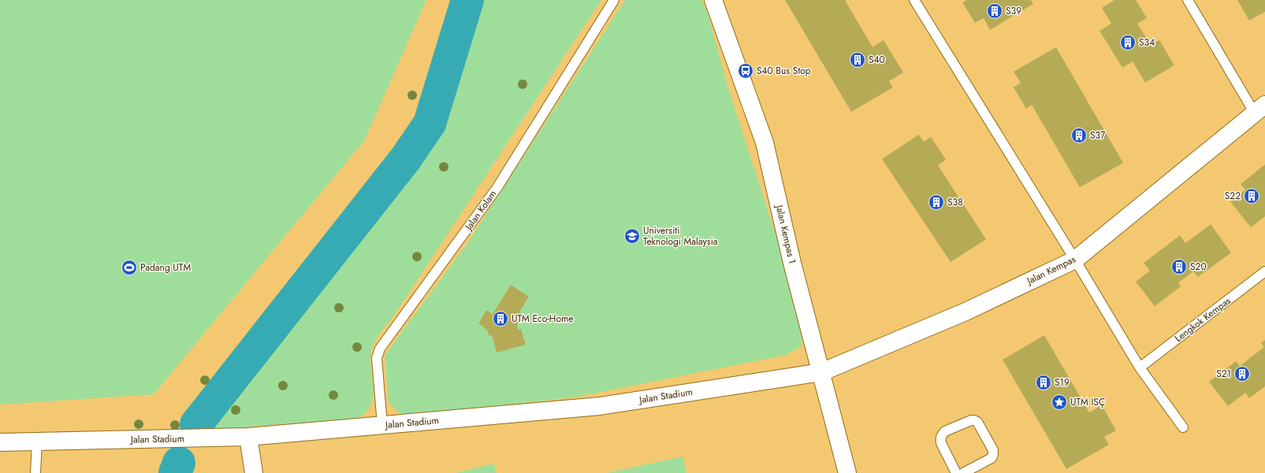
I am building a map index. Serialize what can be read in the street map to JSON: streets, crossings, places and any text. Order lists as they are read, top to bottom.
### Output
{
  "streets": {
    "street": ["Jalan Kempas 1", "Jalan Kempas", "Jalan Stadium"],
    "lane": ["Jalan Kolam", "Lengkok Kempas"]
  },
  "crossings": [
    ["Jalan Kolam", "Jalan Stadium"],
    ["Jalan Kempas 1", "Jalan Kempas"],
    ["Jalan Kempas 1", "Jalan Stadium"],
    ["Jalan Kempas", "Jalan Stadium"]
  ],
  "places": {
    "building": [
      "S39",
      "S34",
      "S40",
      "S37",
      "S22",
      "S38",
      "S20",
      "UTM Eco-Home",
      "S21",
      "S19"
    ],
    "bus stop": ["S40 Bus Stop"],
    "school or university": ["Universiti Teknologi Malaysia"],
    "sports": ["Padang UTM"],
    "place": ["UTM ISÇ"]
  }
}
